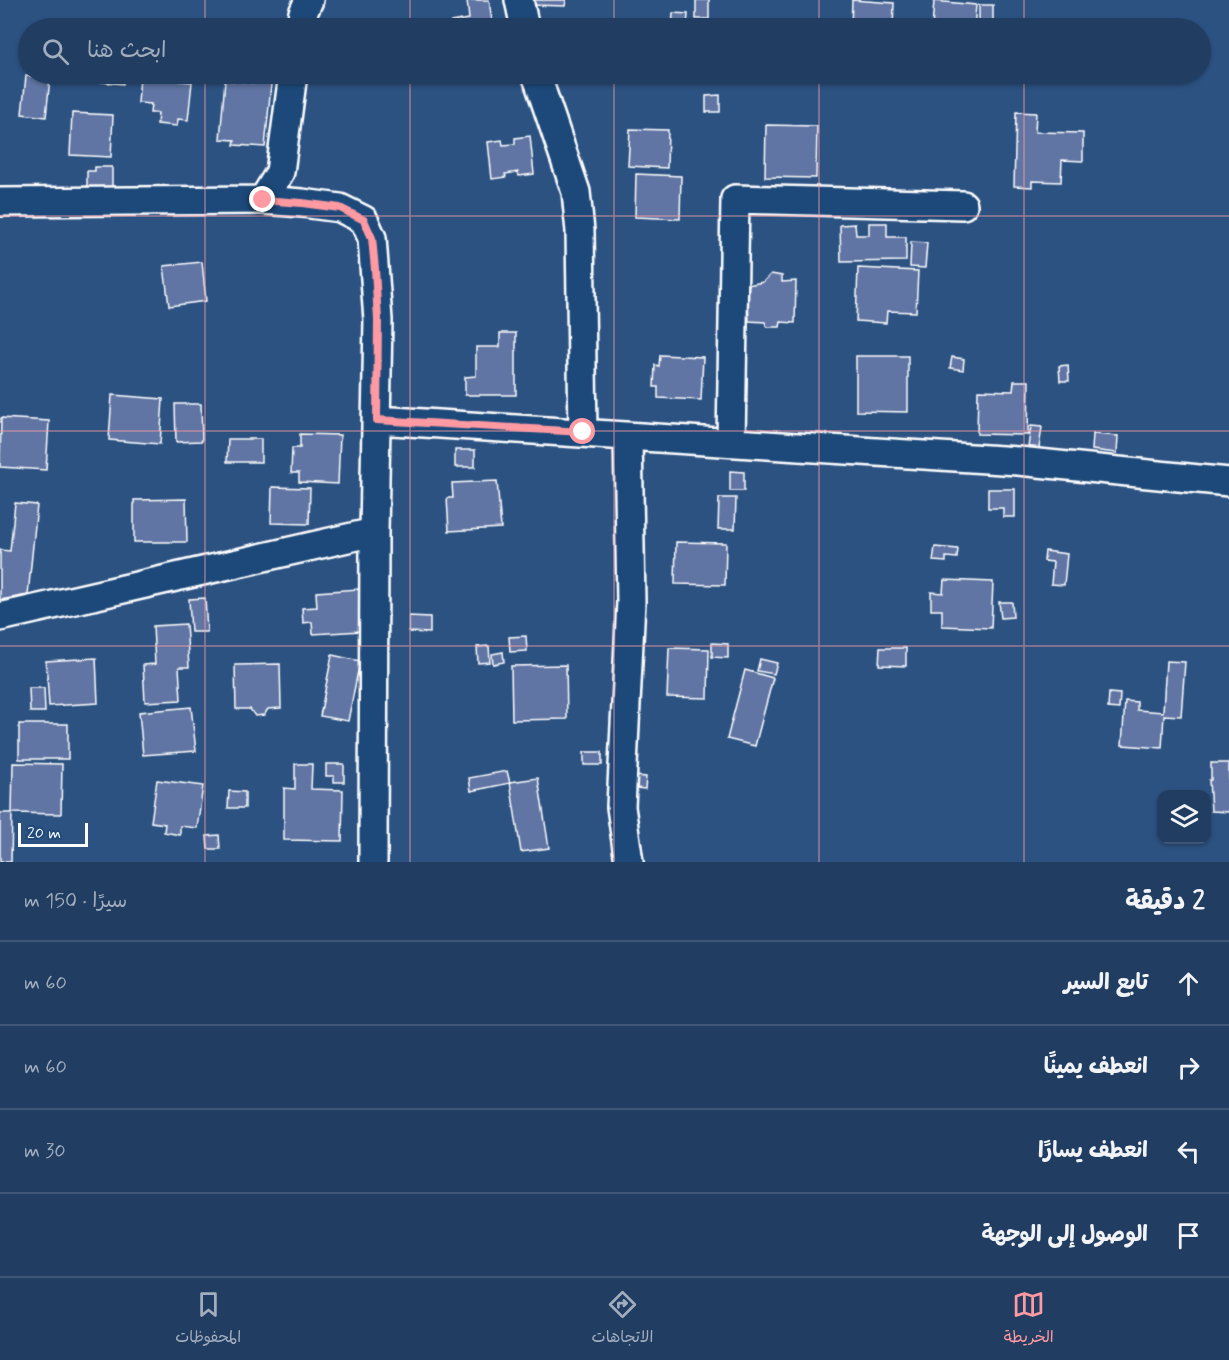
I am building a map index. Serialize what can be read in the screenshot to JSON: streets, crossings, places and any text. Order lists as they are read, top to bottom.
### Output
{
  "scale_bar": "20 m",
  "page": {
    "search": "ابحث هنا",
    "scale": "20 m",
    "heading": ["2 دقيقة", "سيرًا · 150 m"],
    "list": [
      ["تابع السير", "60 m"],
      ["انعطف يمينًا", "60 m"],
      ["انعطف يسارًا", "30 m"],
      "الوصول إلى الوجهة"
    ],
    "nav": ["الخريطة", "الاتجاهات", "المحفوظات"]
  }
}
